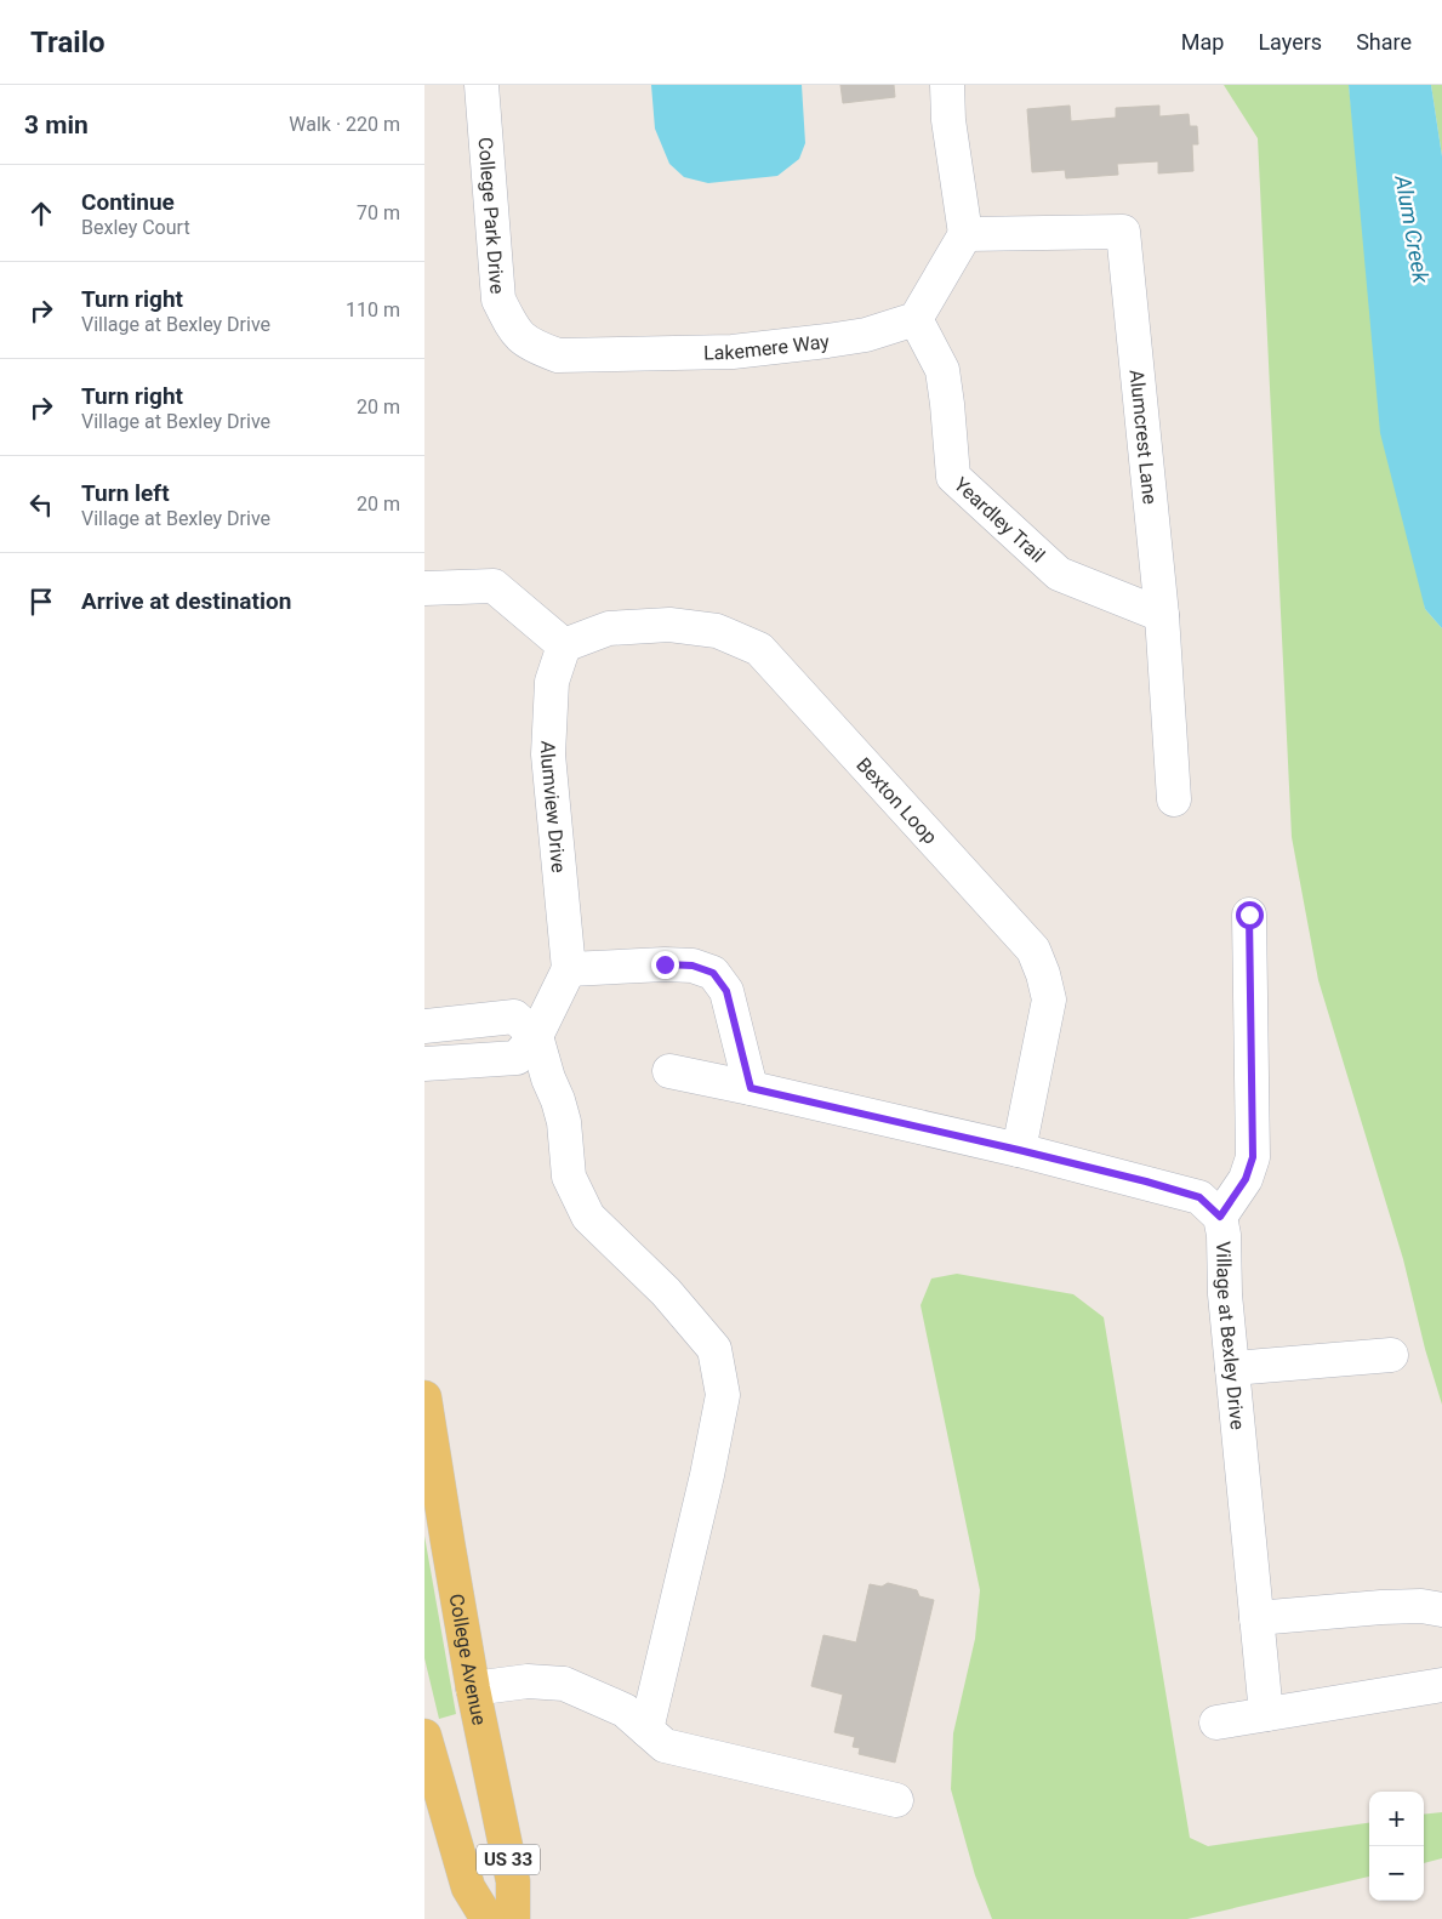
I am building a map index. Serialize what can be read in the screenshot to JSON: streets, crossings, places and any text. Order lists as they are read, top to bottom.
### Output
{
  "streets": {
    "main road": ["College Avenue", "US 33"],
    "street": [
      "College Park Drive",
      "Lakemere Way",
      "Alumcrest Lane",
      "Yeardley Trail",
      "Bexton Loop",
      "Alumview Drive",
      "Village at Bexley Drive"
    ]
  },
  "crossings": [
    ["College Park Drive", "Lakemere Way"],
    ["Lakemere Way", "Yeardley Trail"],
    ["Alumcrest Lane", "Yeardley Trail"],
    ["Bexton Loop", "Alumview Drive"],
    ["Bexton Loop", "Village at Bexley Drive"]
  ],
  "water": ["Alum Creek"],
  "page": {
    "header": "Trailo",
    "nav": ["Map", "Layers", "Share"],
    "heading": ["3 min", "Walk · 220 m"],
    "list": [
      ["Continue", "Bexley Court", "70 m"],
      ["Turn right", "Village at Bexley Drive", "110 m"],
      ["Turn right", "Village at Bexley Drive", "20 m"],
      ["Turn left", "Village at Bexley Drive", "20 m"],
      "Arrive at destination"
    ],
    "map_buttons": ["+", "−"]
  }
}
